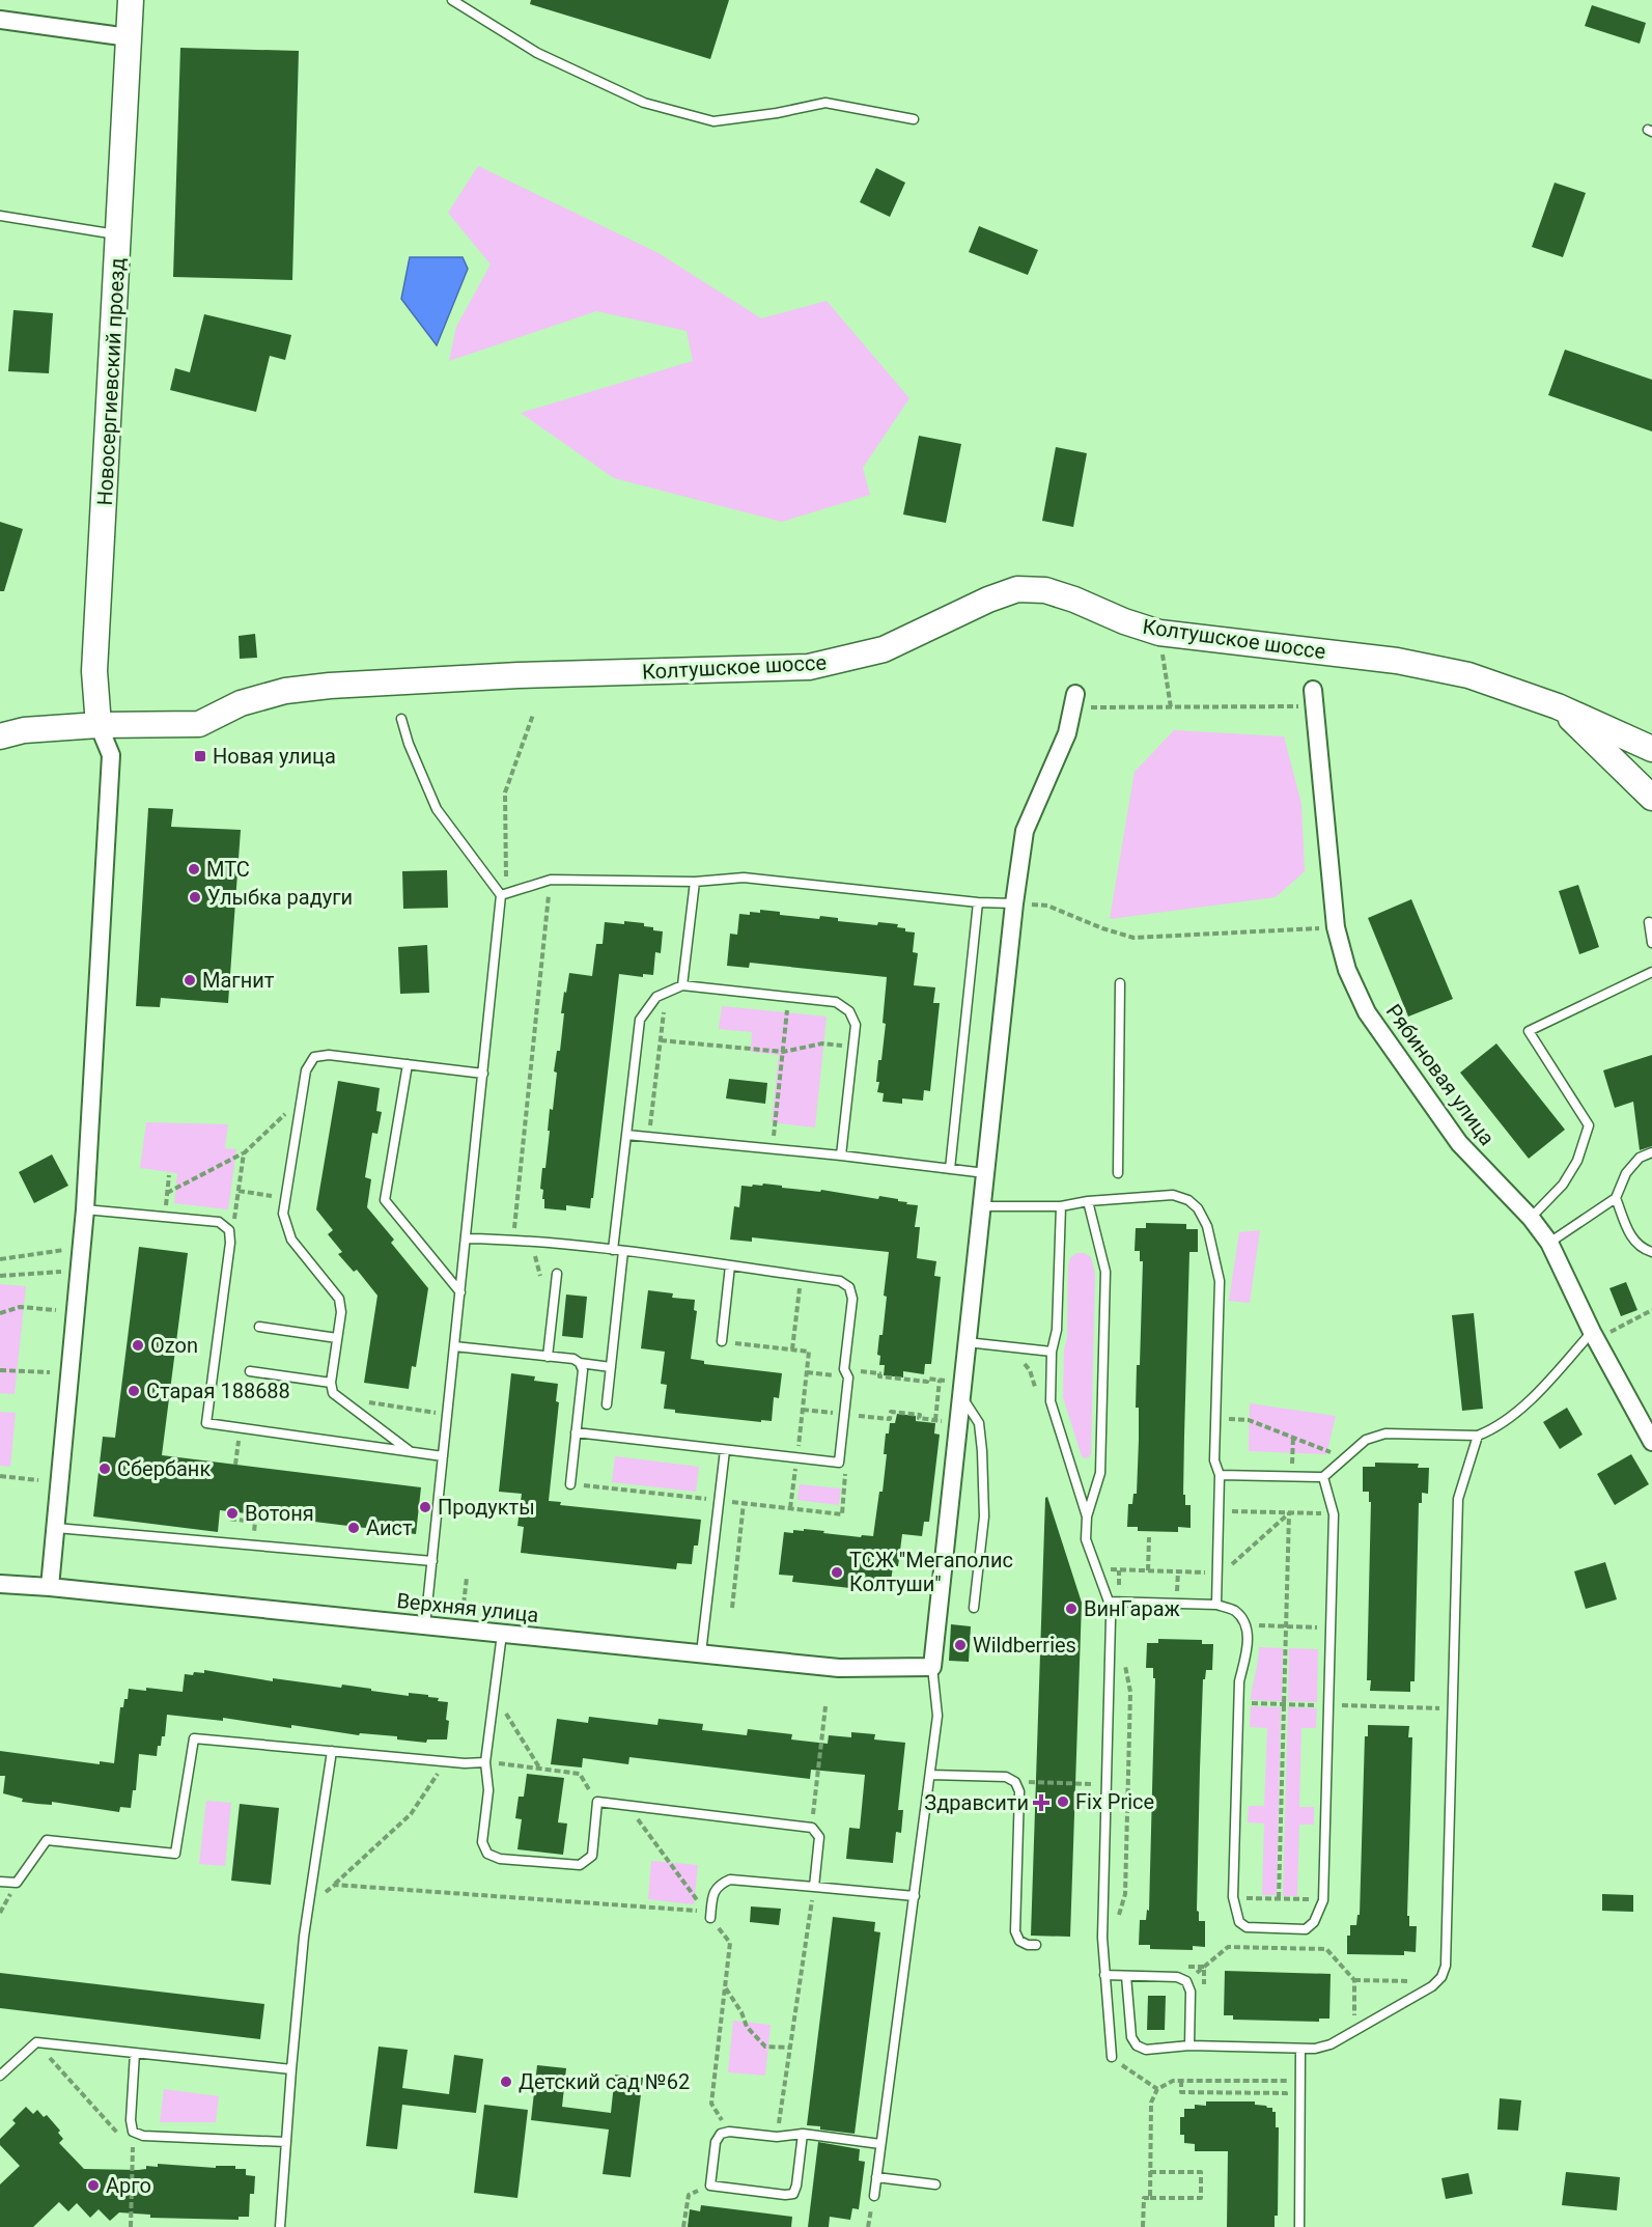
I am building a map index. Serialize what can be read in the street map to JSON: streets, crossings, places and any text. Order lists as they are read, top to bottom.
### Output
{
  "streets": {
    "main road": ["Новосергиевский проезд", "Колтушское шоссе"],
    "street": ["Рябиновая улица", "Верхняя улица"]
  },
  "crossings": [
    ["Новосергиевский проезд", "Колтушское шоссе"]
  ],
  "places": {
    "transit": ["Новая улица"],
    "other": [
      "МТС",
      "Улыбка радуги",
      "Магнит",
      "Ozon",
      "Старая 188688",
      "Сбербанк",
      "Продукты",
      "Вотоня",
      "Аист",
      "ТСЖ \"Мегаполис Колтуши\"",
      "ВинГараж",
      "Wildberries",
      "Fix Price",
      "Детский сад №62",
      "Арго"
    ],
    "health": ["Здравсити"]
  }
}
